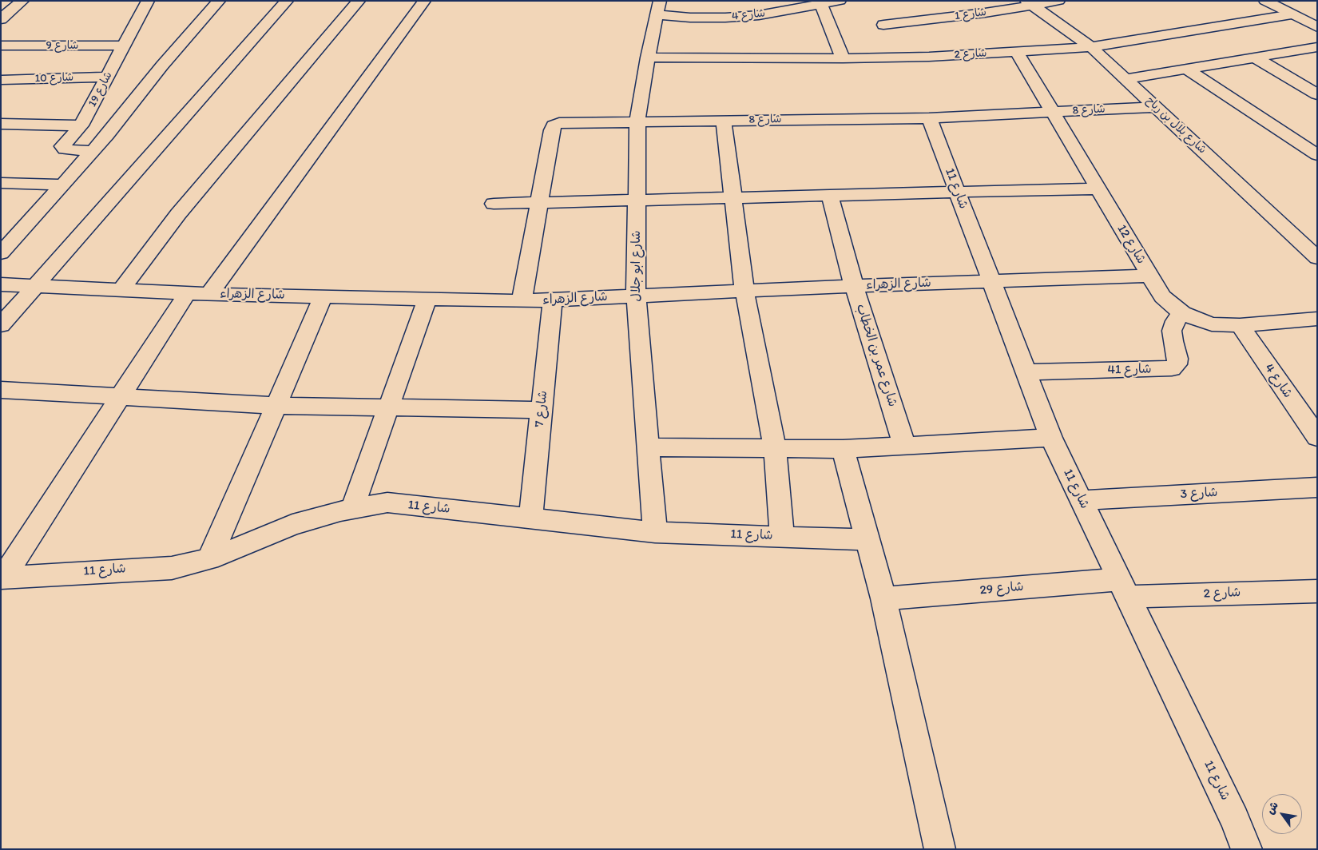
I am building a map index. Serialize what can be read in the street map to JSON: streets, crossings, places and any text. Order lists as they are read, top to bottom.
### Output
{
  "streets": {
    "street": [
      "شارع 1",
      "شارع 4",
      "شارع 9",
      "شارع 2",
      "شارع 10",
      "شارع 19",
      "شارع 8",
      "شارع بلال بن رباح",
      "شارع 11",
      "شارع 12",
      "شارع ابو جلال",
      "شارع الزهراء",
      "شارع عمر بن الخطاب",
      "شارع 41",
      "شارع 7",
      "شارع 3",
      "شارع 29"
    ]
  },
  "crossings": [
    ["شارع 1", "شارع بلال بن رباح"],
    ["شارع 4", "شارع 12"],
    ["شارع 4", "شارع ابو جلال"],
    ["شارع 9", "شارع 19"],
    ["شارع 2", "شارع بلال بن رباح"],
    ["شارع 2", "شارع 11"],
    ["شارع 2", "شارع 12"],
    ["شارع 2", "شارع ابو جلال"],
    ["شارع 2", "شارع 29"],
    ["شارع 10", "شارع 19"],
    ["شارع 8", "شارع بلال بن رباح"],
    ["شارع 8", "شارع 11"],
    ["شارع 8", "شارع 12"],
    ["شارع 8", "شارع ابو جلال"],
    ["شارع 8", "شارع الزهراء"],
    ["شارع 11", "شارع ابو جلال"],
    ["شارع 11", "شارع الزهراء"],
    ["شارع 11", "شارع 41"],
    ["شارع 11", "شارع 7"],
    ["شارع 11", "شارع 3"],
    ["شارع 11", "شارع 29"],
    ["شارع 12", "شارع الزهراء"],
    ["شارع 12", "شارع 41"],
    ["شارع ابو جلال", "شارع الزهراء"],
    ["شارع الزهراء", "شارع عمر بن الخطاب"],
    ["شارع الزهراء", "شارع 7"]
  ],
  "north": "top left"
}
